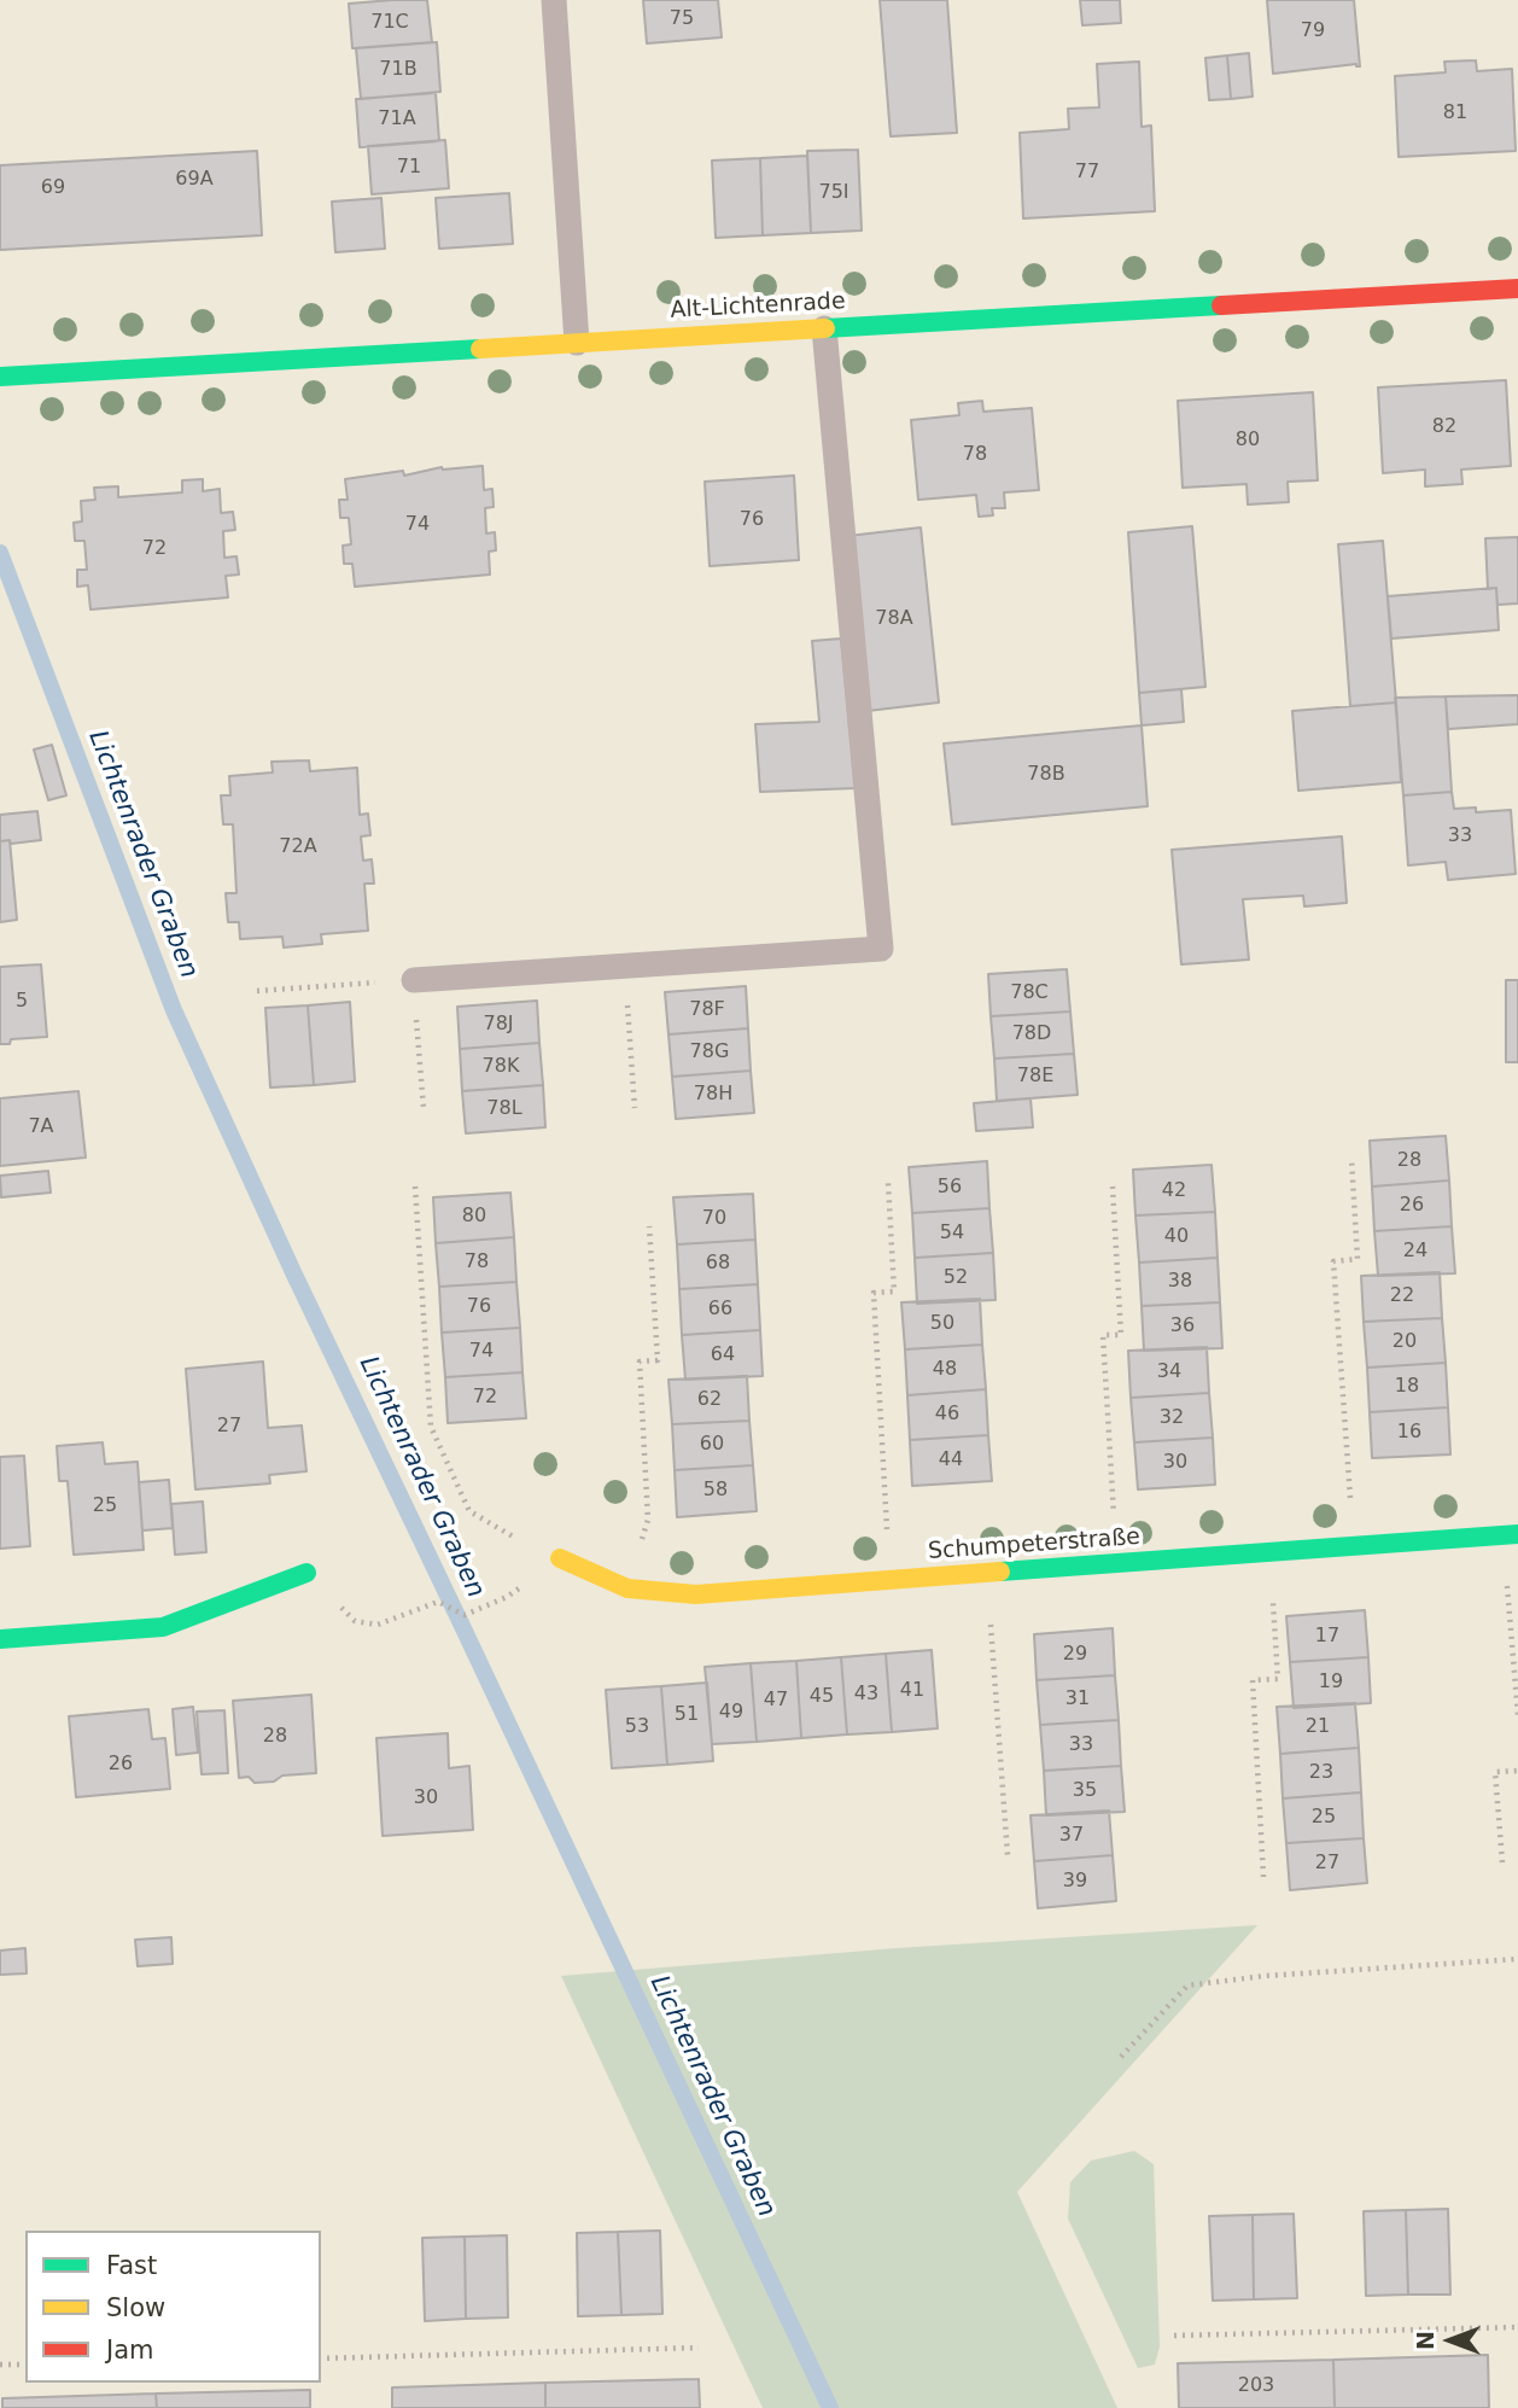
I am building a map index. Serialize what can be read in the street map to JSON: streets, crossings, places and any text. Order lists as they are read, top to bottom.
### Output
{
  "streets": {
    "street": ["Alt-Lichtenrade", "Schumpeterstraße"]
  },
  "water": ["Lichtenrader Graben"],
  "house_numbers": [
    "75",
    "71C",
    "79",
    "71B",
    "81",
    "71A",
    "71",
    "77",
    "69A",
    "69",
    "75I",
    "82",
    "80",
    "78",
    "76",
    "74",
    "72",
    "78A",
    "78B",
    "33",
    "72A",
    "78C",
    "5",
    "78F",
    "78J",
    "78D",
    "78G",
    "78K",
    "78E",
    "78H",
    "78L",
    "7A",
    "28",
    "56",
    "42",
    "26",
    "80",
    "70",
    "54",
    "40",
    "24",
    "78",
    "68",
    "52",
    "38",
    "22",
    "76",
    "66",
    "50",
    "36",
    "20",
    "74",
    "64",
    "48",
    "34",
    "18",
    "72",
    "62",
    "46",
    "32",
    "27",
    "16",
    "60",
    "44",
    "30",
    "58",
    "25",
    "17",
    "29",
    "19",
    "41",
    "43",
    "45",
    "31",
    "47",
    "49",
    "51",
    "53",
    "21",
    "28",
    "33",
    "26",
    "23",
    "35",
    "30",
    "25",
    "37",
    "27",
    "39",
    "203"
  ],
  "legend": ["Fast", "Slow", "Jam"],
  "north": "left"
}
